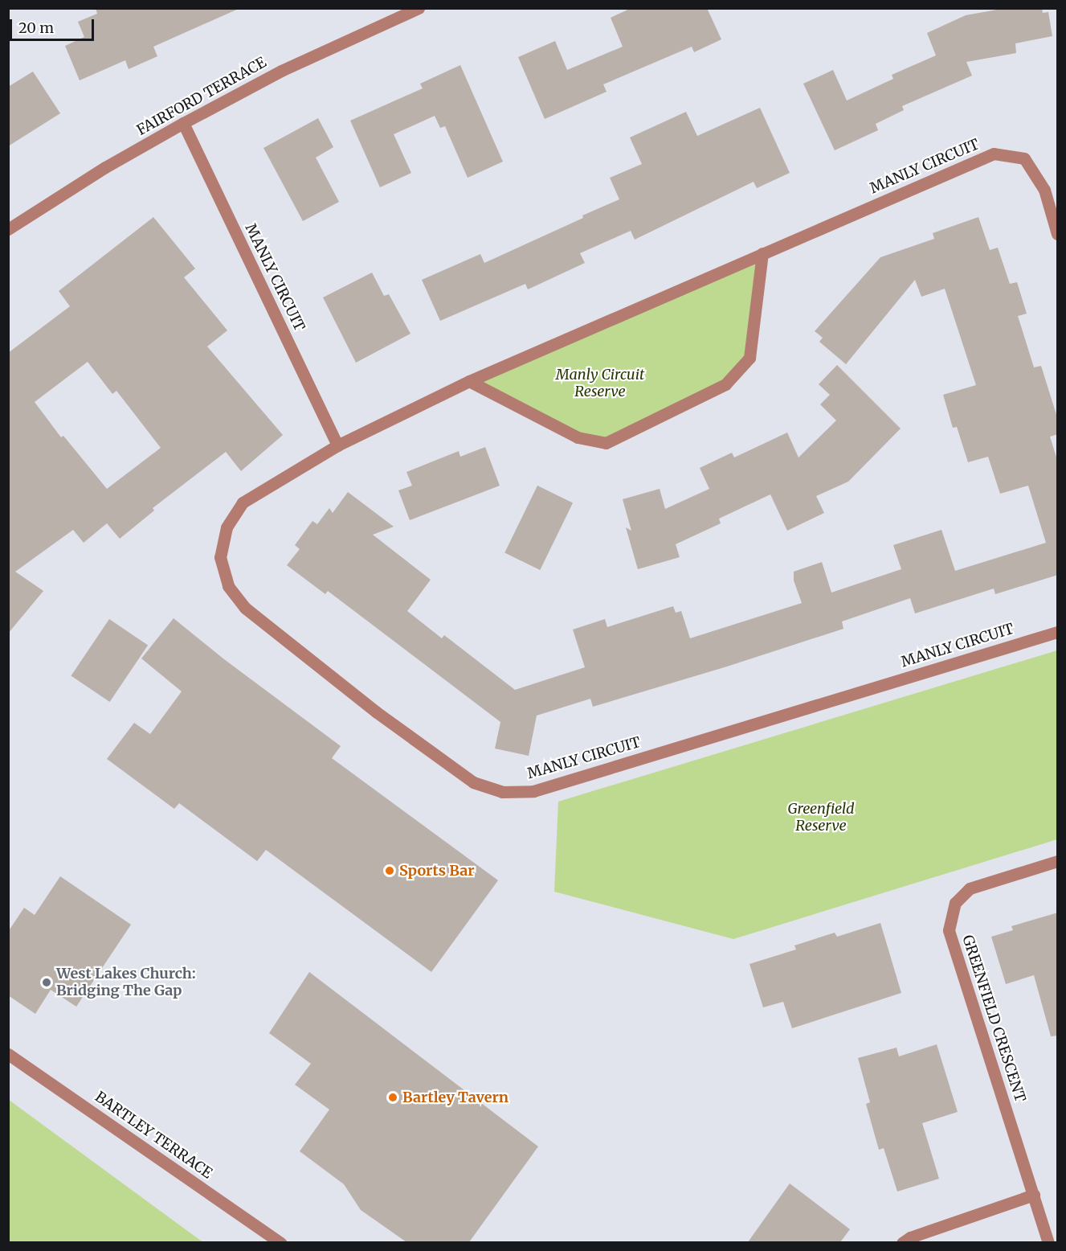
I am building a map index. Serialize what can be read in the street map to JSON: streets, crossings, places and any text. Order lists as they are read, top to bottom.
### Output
{
  "streets": {
    "street": [
      "FAIRFORD TERRACE",
      "MANLY CIRCUIT",
      "GREENFIELD CRESCENT",
      "BARTLEY TERRACE"
    ]
  },
  "crossings": [
    ["FAIRFORD TERRACE", "MANLY CIRCUIT"]
  ],
  "parks": ["Manly Circuit Reserve", "Greenfield Reserve"],
  "places": ["Sports Bar", "West Lakes Church: Bridging The Gap", "Bartley Tavern"],
  "scale_bar": "20 m"
}
